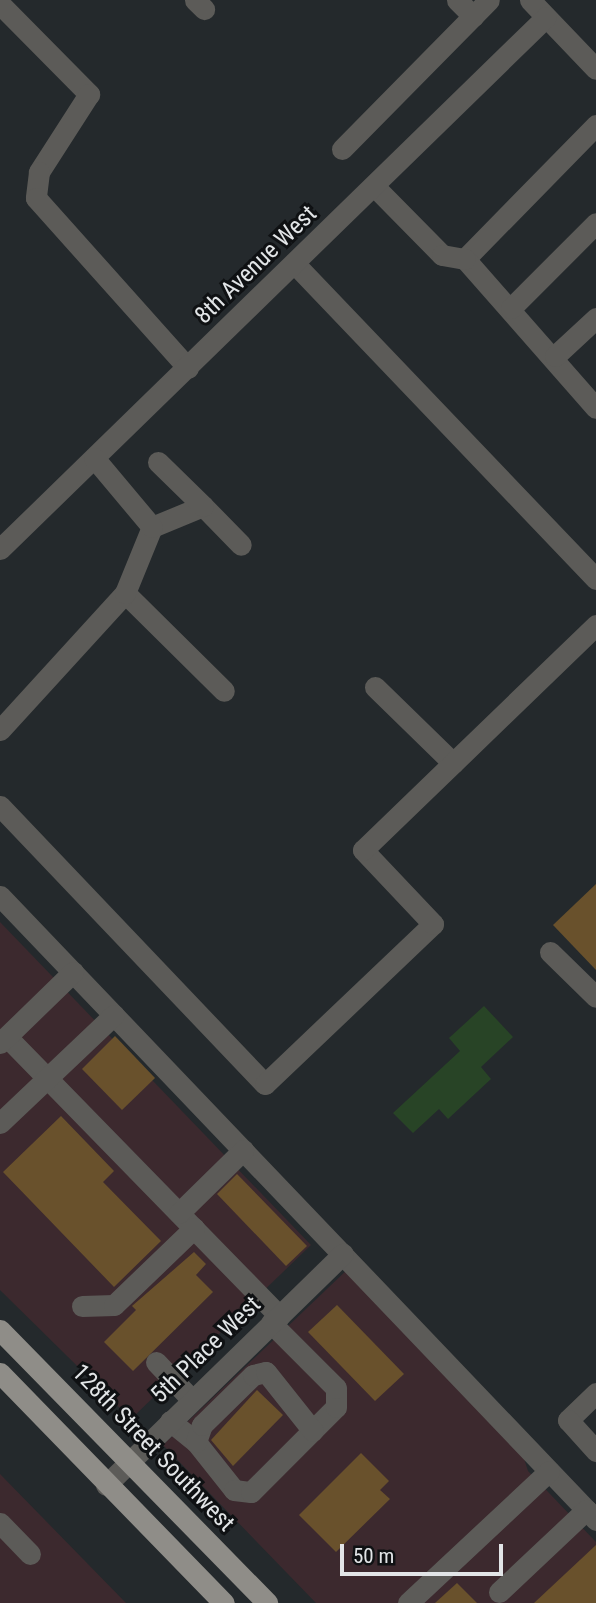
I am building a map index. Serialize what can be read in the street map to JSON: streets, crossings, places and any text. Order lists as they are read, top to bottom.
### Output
{
  "streets": {
    "main road": ["128th Street Southwest"],
    "street": ["8th Avenue West", "5th Place West"]
  },
  "crossings": [
    ["5th Place West", "128th Street Southwest"]
  ],
  "scale_bar": "50 m"
}
